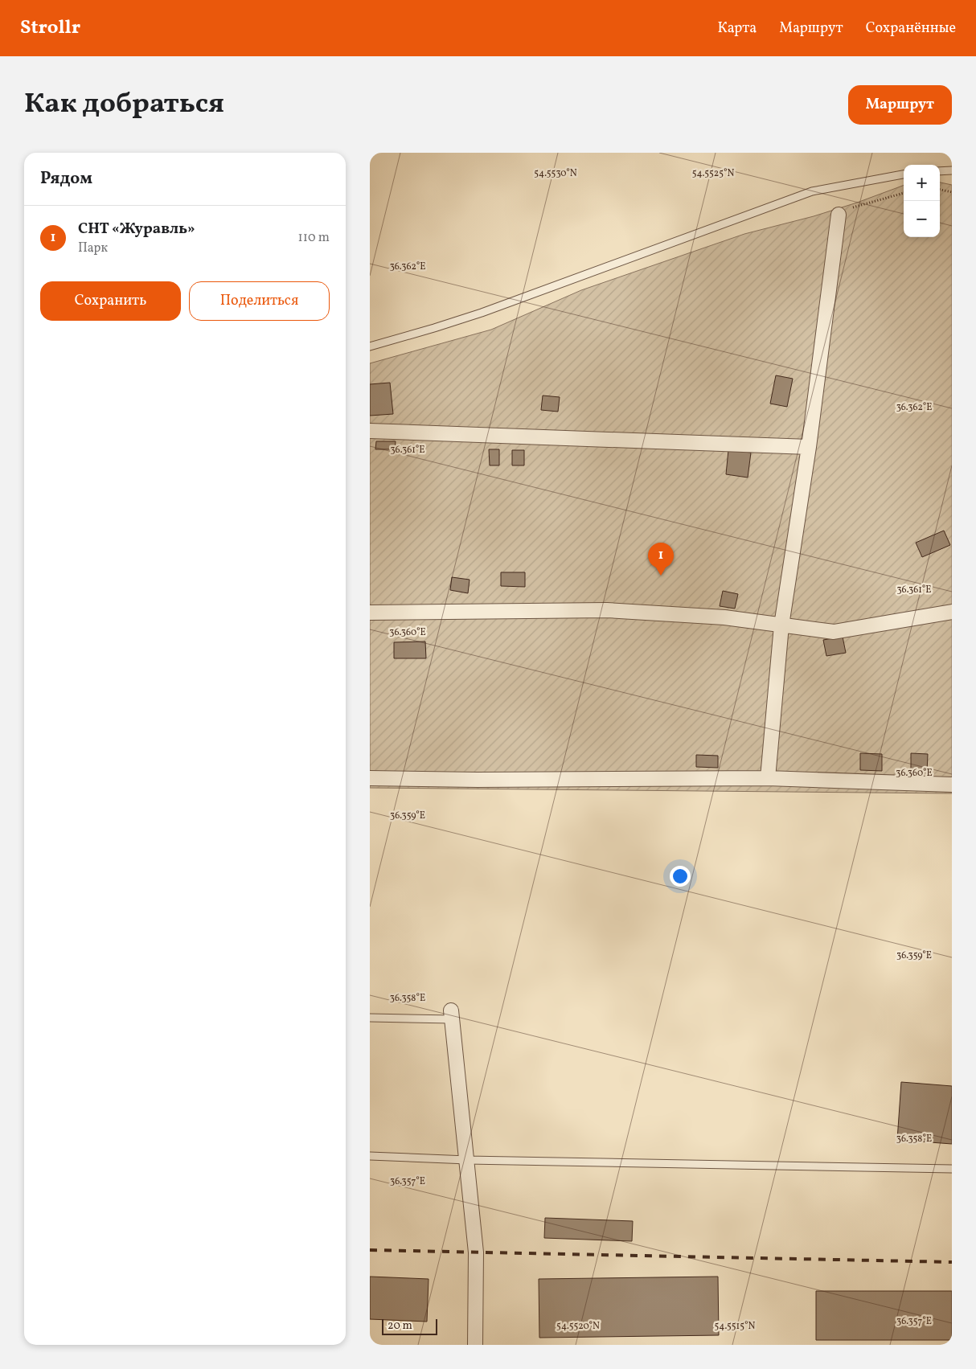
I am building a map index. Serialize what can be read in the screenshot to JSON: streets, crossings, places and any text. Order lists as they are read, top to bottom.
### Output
{
  "scale_bar": "20 m",
  "page": {
    "header": "Strollr",
    "nav": ["Карта", "Маршрут", "Сохранённые"],
    "title": "Как добраться",
    "buttons": [
      "Маршрут",
      ["Сохранить", "Поделиться"]
    ],
    "heading": "Рядом",
    "map_buttons": ["+", "−"],
    "list": [
      {
        "mark": "1",
        "name": "СНТ «Журавль»",
        "note": "Парк",
        "value": "110 m"
      }
    ],
    "pins": "1",
    "scale": "20 m"
  },
  "coordinates": [
    "54.5530°N",
    "54.5525°N",
    "36.362°E",
    "36.361°E",
    "36.360°E",
    "36.359°E",
    "36.358°E",
    "36.357°E",
    "54.5520°N",
    "54.5515°N"
  ]
}
